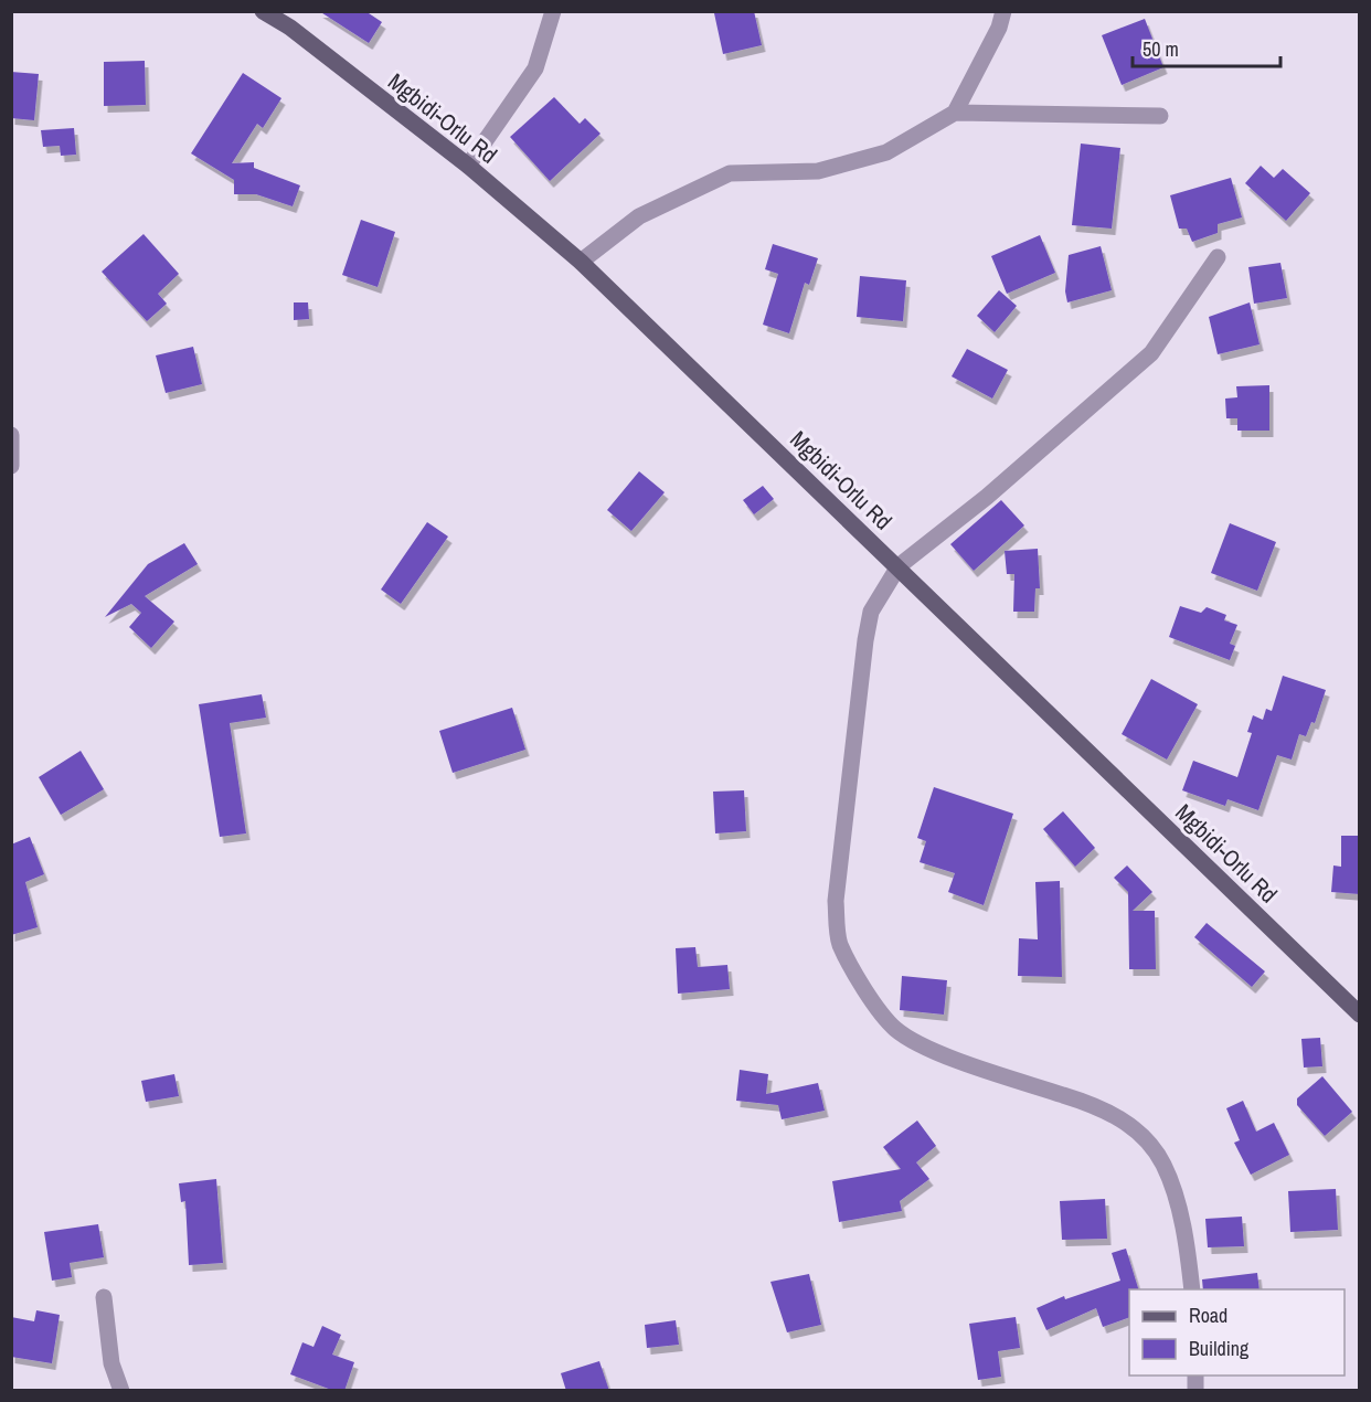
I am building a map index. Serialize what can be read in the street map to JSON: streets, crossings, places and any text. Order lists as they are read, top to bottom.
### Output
{
  "streets": {
    "main road": ["Mgbidi-Orlu Rd"]
  },
  "legend": ["Road", "Building"],
  "scale_bar": "50 m"
}
